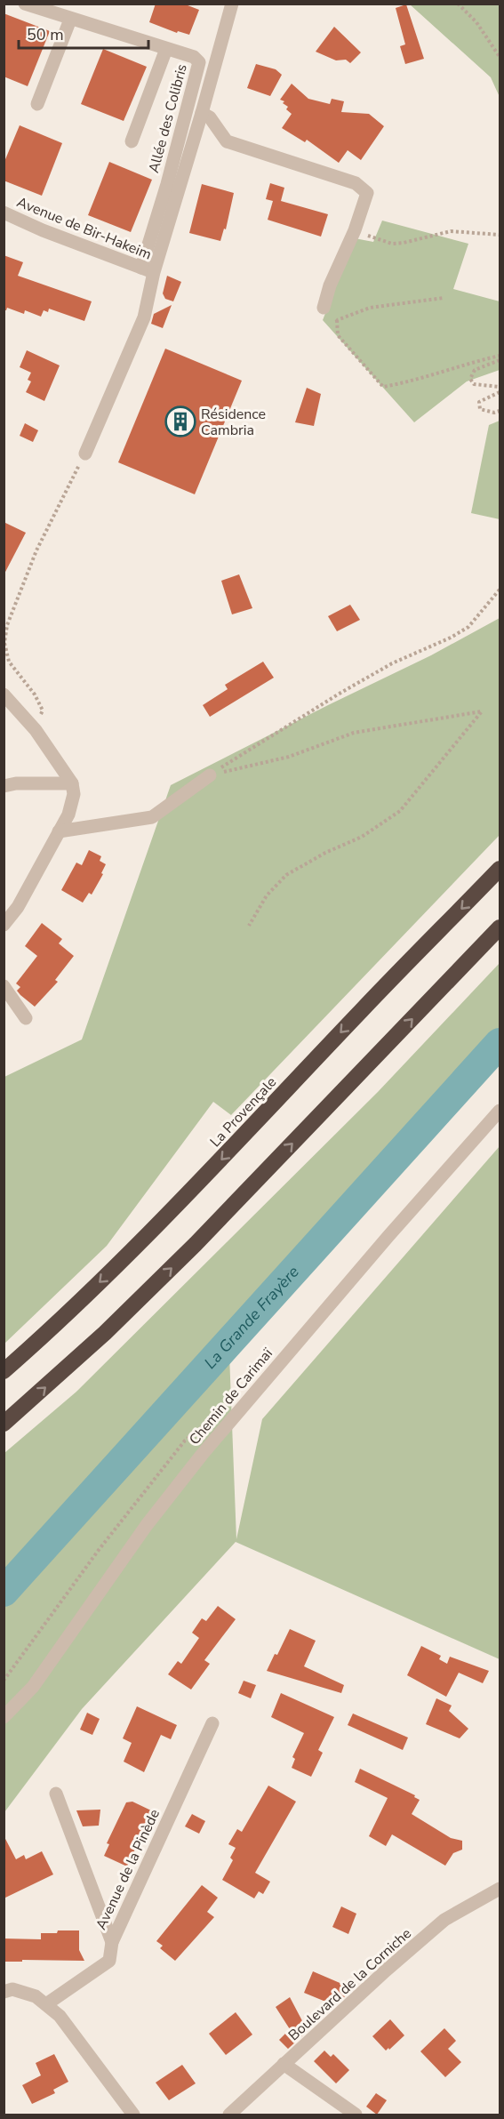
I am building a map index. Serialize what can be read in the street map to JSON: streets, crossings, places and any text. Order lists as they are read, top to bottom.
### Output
{
  "streets": {
    "highway": ["La Provençale"],
    "street": [
      "Allée des Colibris",
      "Avenue de Bir-Hakeim",
      "Chemin de Carimaï",
      "Avenue de la Pinède",
      "Boulevard de la Corniche"
    ]
  },
  "crossings": [
    ["Allée des Colibris", "Avenue de Bir-Hakeim"]
  ],
  "water": ["La Grande Frayère"],
  "places": {
    "building": ["Résidence Cambria"]
  },
  "scale_bar": "50 m"
}
